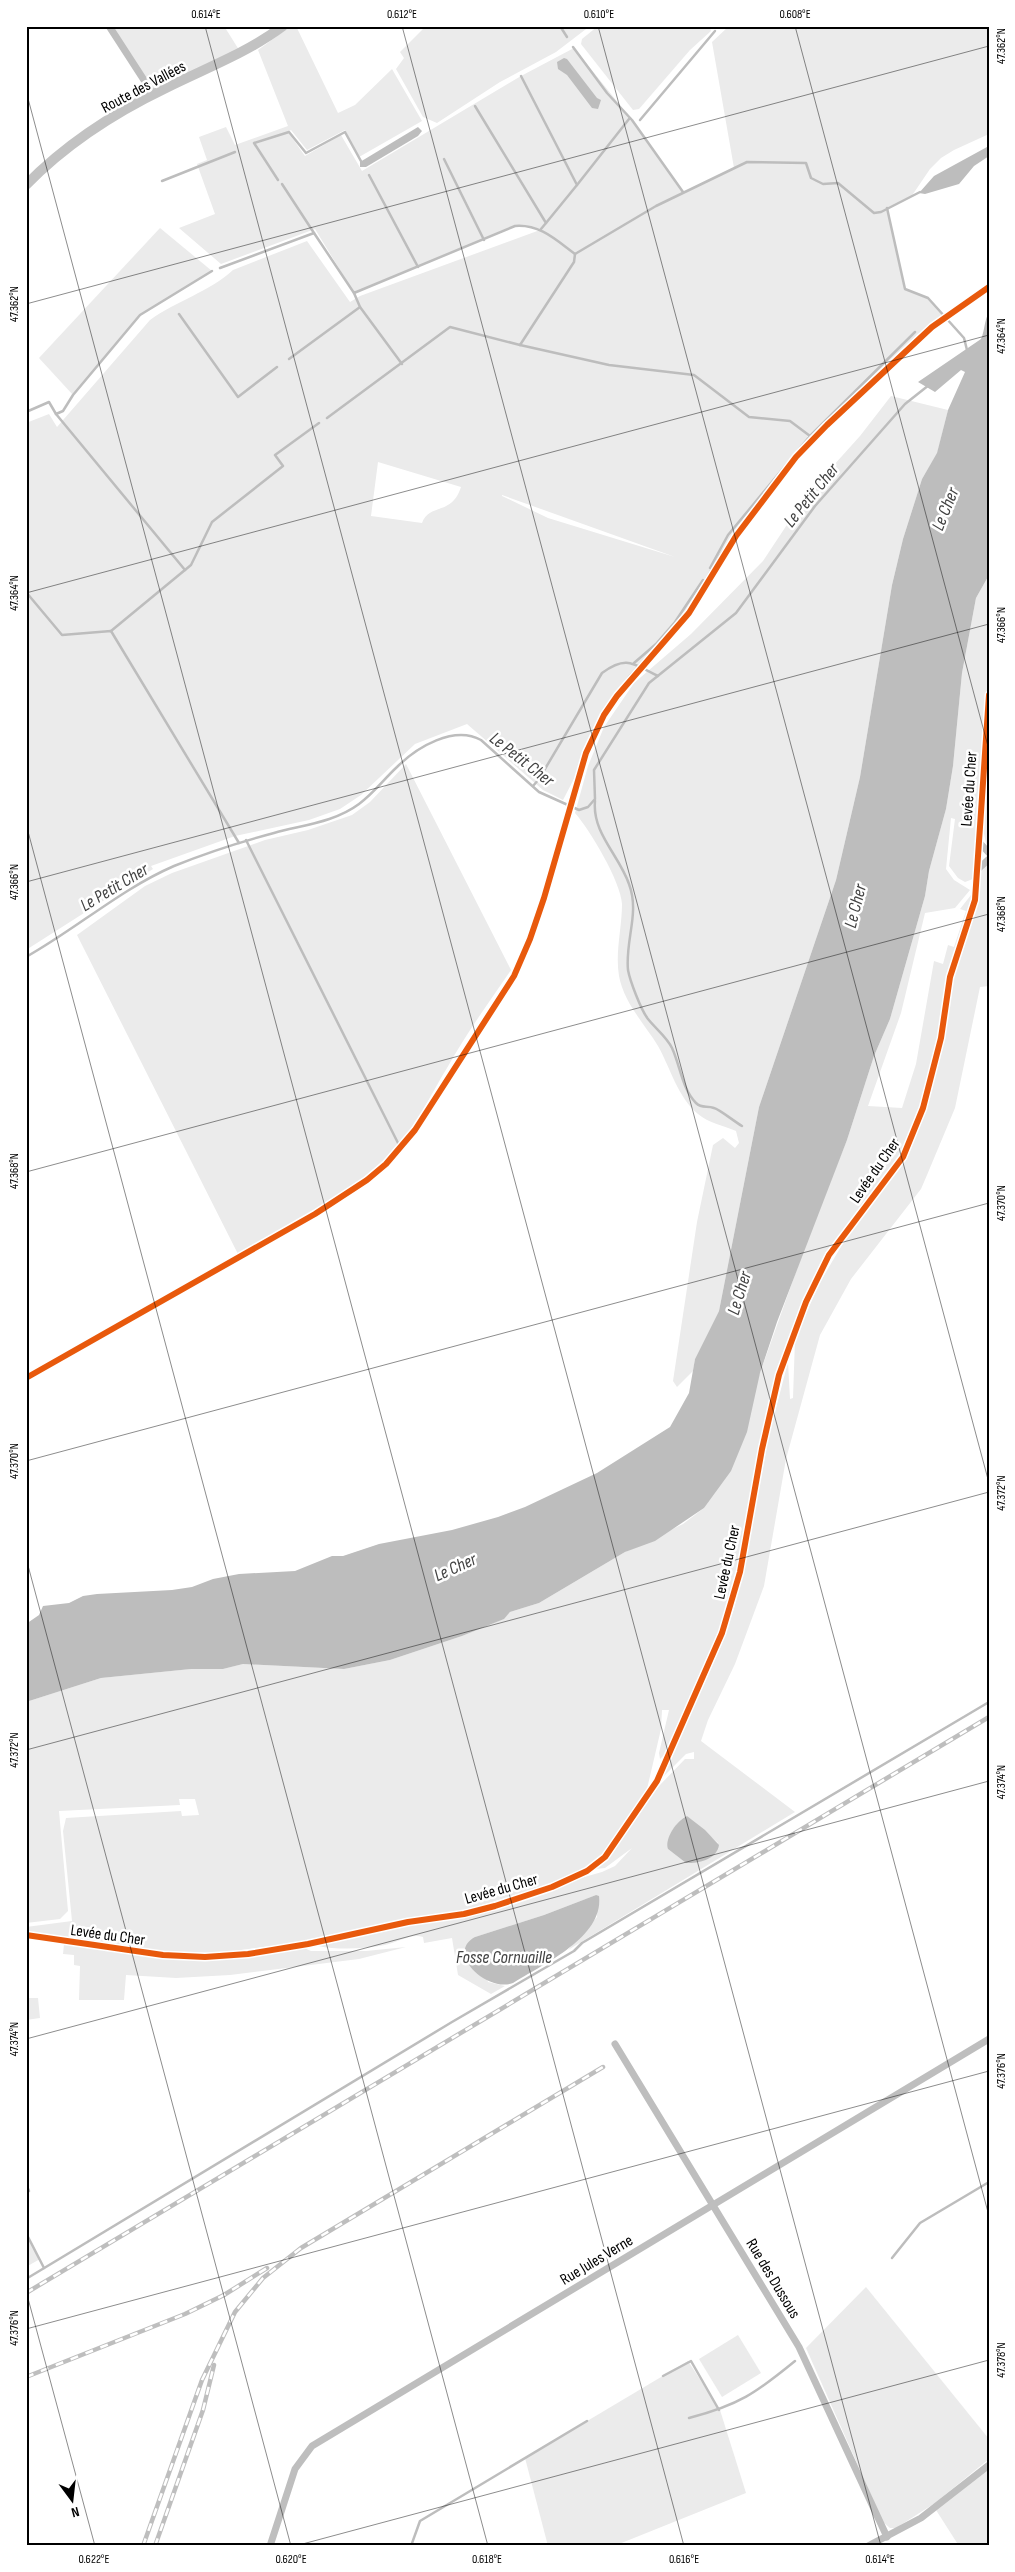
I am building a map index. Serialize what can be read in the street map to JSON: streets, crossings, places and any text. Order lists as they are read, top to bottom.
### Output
{
  "streets": {
    "main road": ["Route des Vallées"],
    "street": ["Levée du Cher", "Rue Jules Verne", "Rue des Dussous"]
  },
  "crossings": [
    ["Rue Jules Verne", "Rue des Dussous"]
  ],
  "water": ["Le Petit Cher", "Le Cher", "Fosse Cornuaille"],
  "north": "bottom",
  "coordinates": [
    "0.614°E",
    "0.612°E",
    "0.610°E",
    "0.608°E",
    "47.362°N",
    "47.364°N",
    "47.366°N",
    "47.368°N",
    "47.370°N",
    "47.372°N",
    "47.374°N",
    "47.376°N",
    "47.378°N",
    "0.622°E",
    "0.620°E",
    "0.618°E",
    "0.616°E"
  ]
}
